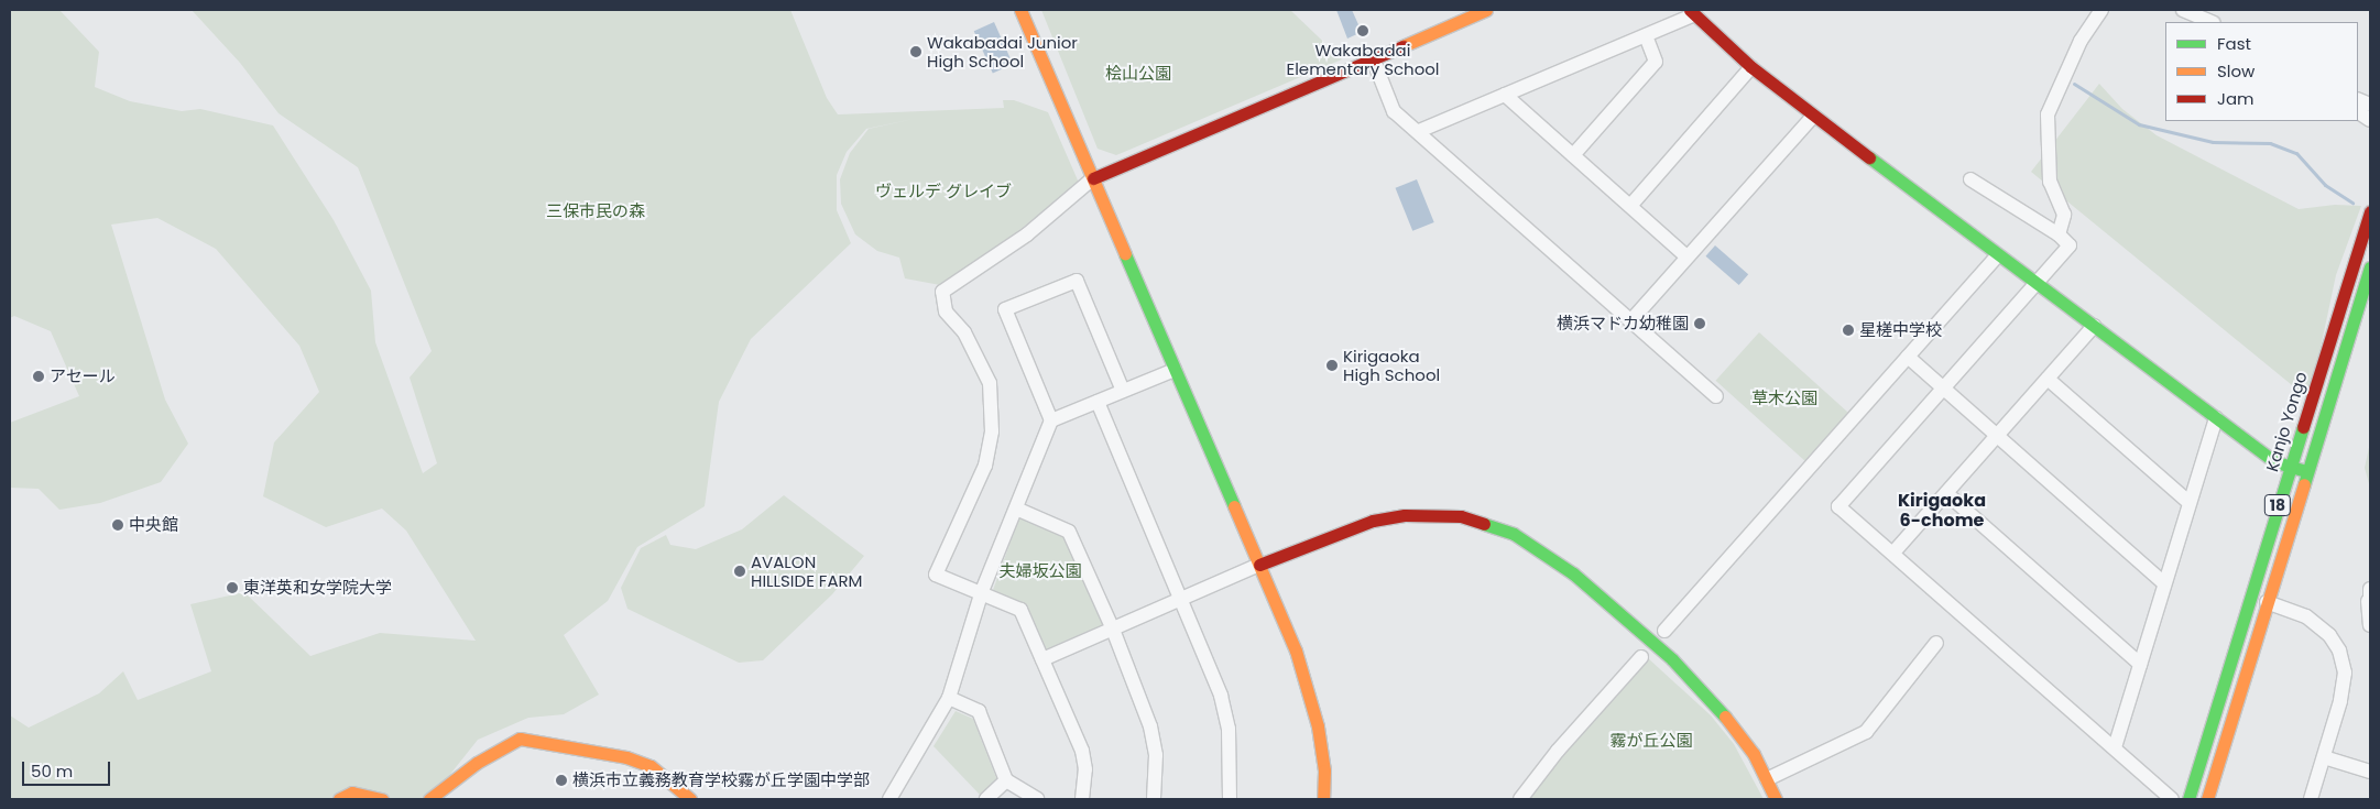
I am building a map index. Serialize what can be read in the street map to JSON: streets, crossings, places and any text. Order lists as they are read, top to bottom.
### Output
{
  "streets": {
    "street": ["Kanjo Yongo", "18"]
  },
  "districts": ["Kirigaoka 6-chome"],
  "parks": [
    "桧山公園",
    "ヴェルデ グレイブ",
    "三保市民の森",
    "草木公園",
    "夫婦坂公園",
    "霧が丘公園"
  ],
  "places": [
    "Wakabadai Elementary School",
    "Wakabadai Junior High School",
    "横浜マドカ幼稚園",
    "星槎中学校",
    "Kirigaoka High School",
    "アセール",
    "中央館",
    "AVALON HILLSIDE FARM",
    "東洋英和女学院大学",
    "横浜市立義務教育学校霧が丘学園中学部"
  ],
  "legend": ["Fast", "Slow", "Jam"],
  "scale_bar": "50 m"
}
